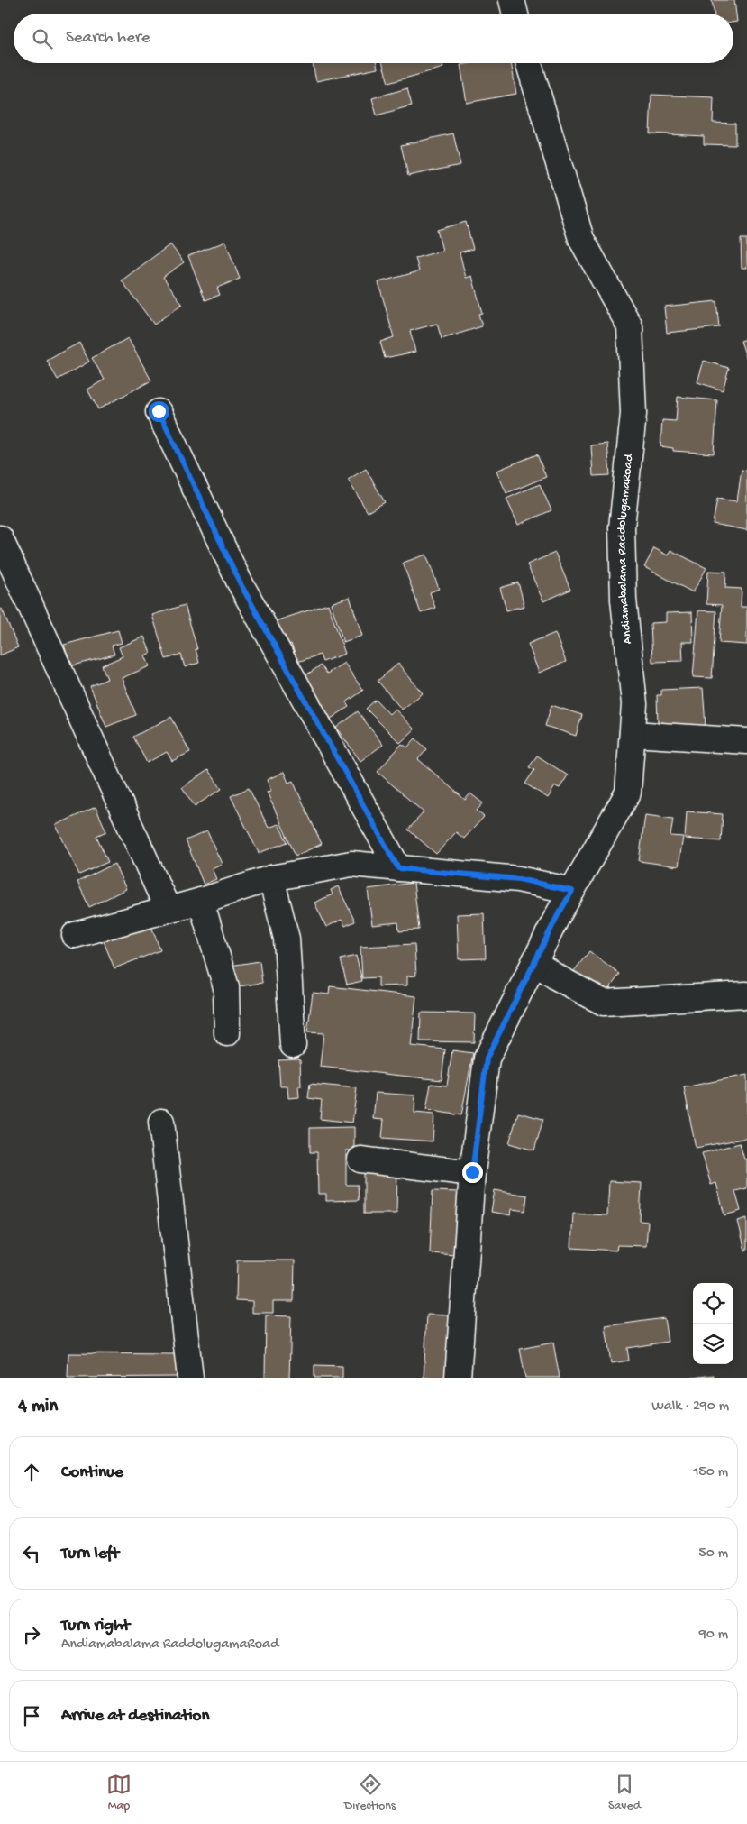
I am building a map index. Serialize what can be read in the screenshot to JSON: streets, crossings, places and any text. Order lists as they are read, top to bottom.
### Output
{
  "streets": {
    "street": ["Andiamabalama RaddolugamaRoad"]
  },
  "page": {
    "search": "Search here",
    "heading": ["4 min", "Walk · 290 m"],
    "list": [
      ["Continue", "150 m"],
      ["Turn left", "50 m"],
      ["Turn right", "Andiamabalama RaddolugamaRoad", "90 m"],
      "Arrive at destination"
    ],
    "nav": ["Map", "Directions", "Saved"]
  }
}
